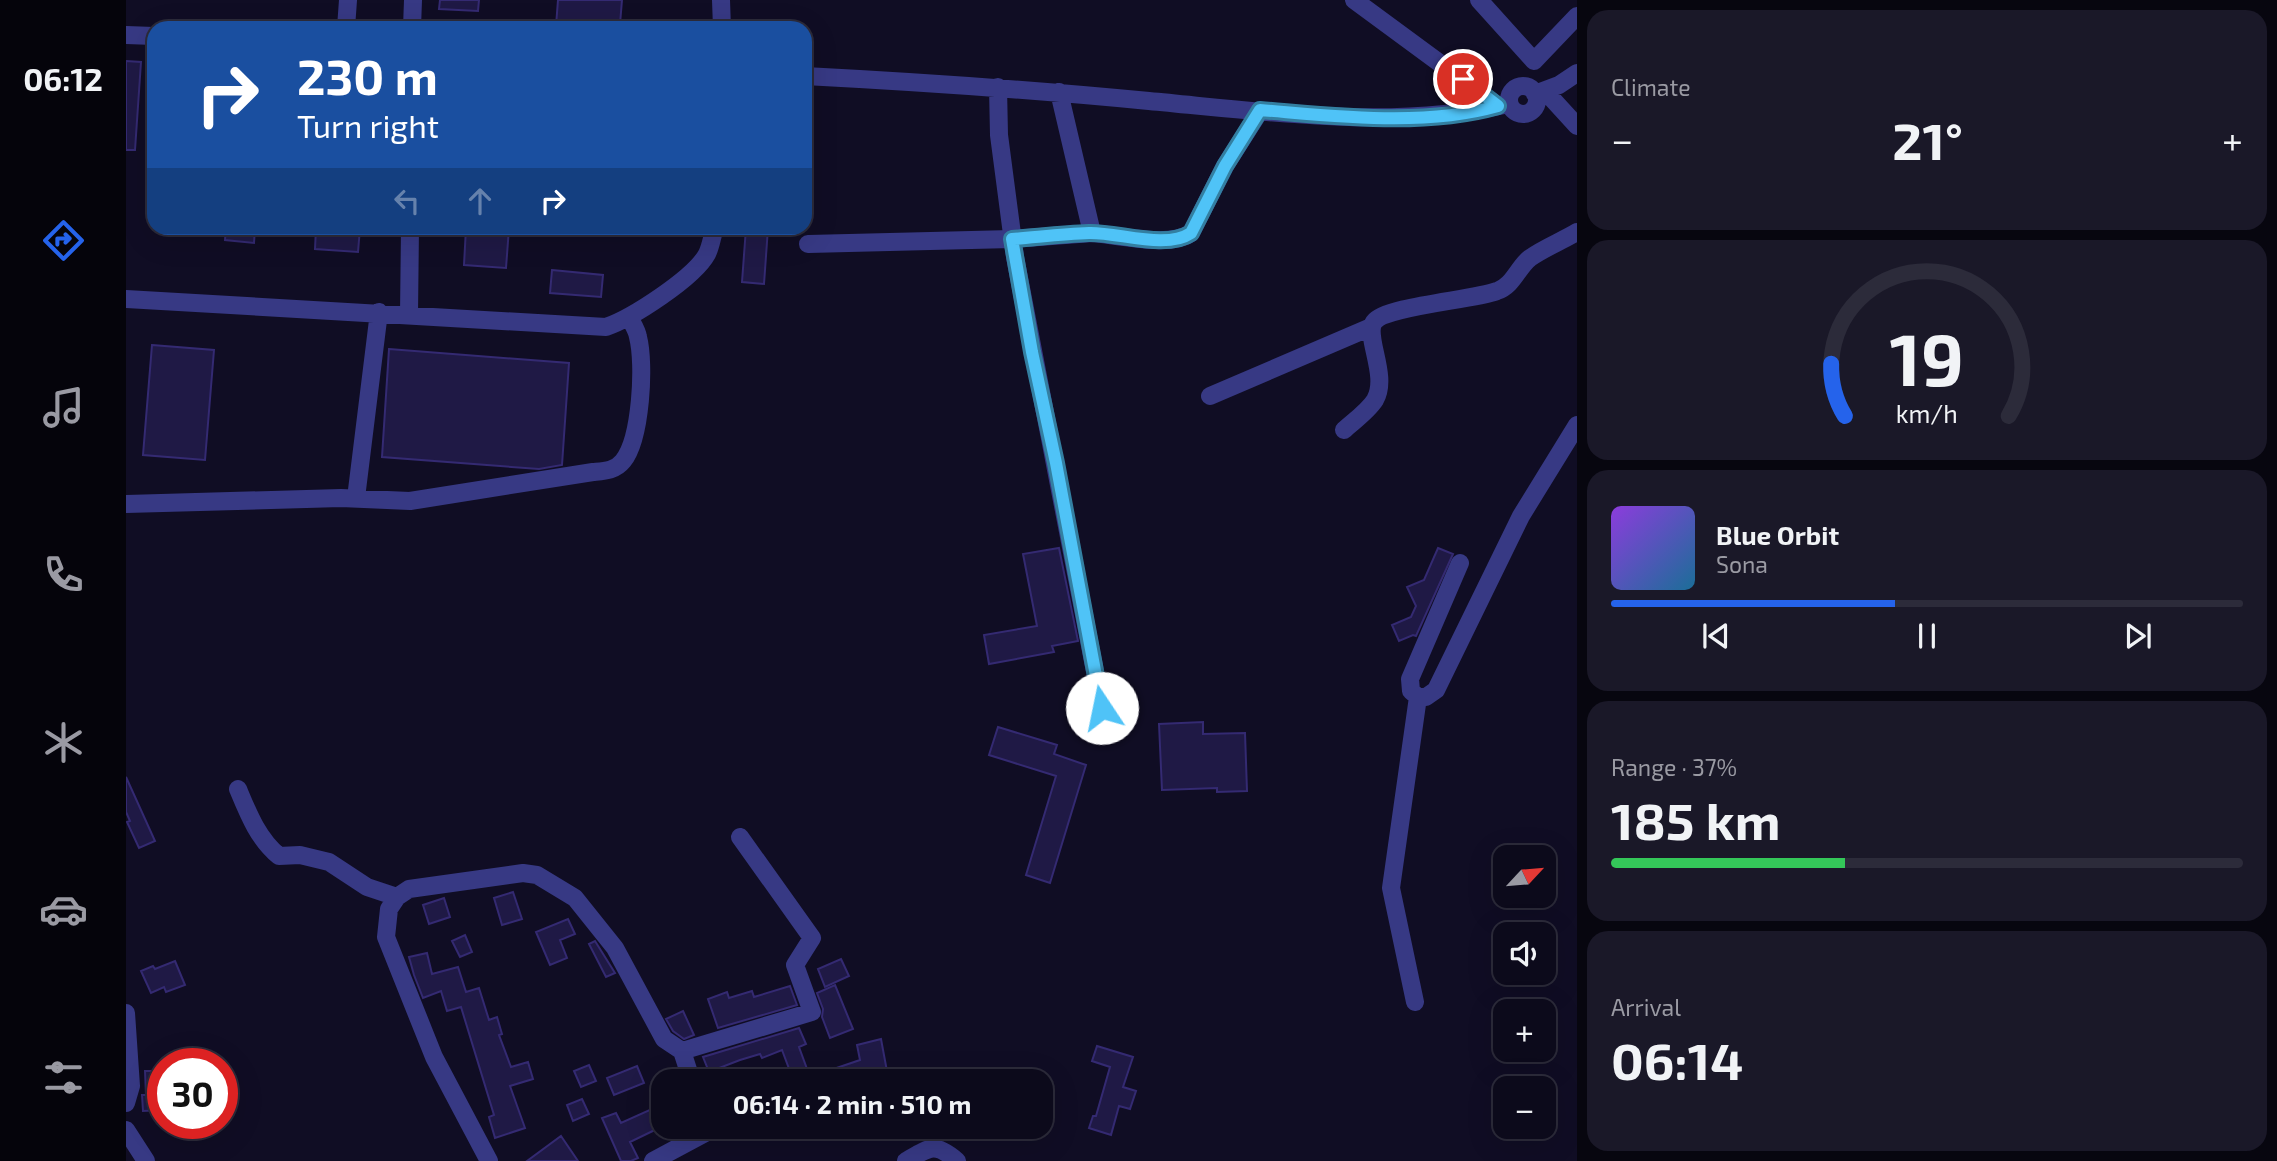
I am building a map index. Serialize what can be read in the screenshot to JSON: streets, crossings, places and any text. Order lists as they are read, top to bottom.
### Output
{
  "north": "top right",
  "page": {
    "tabs": "06:12",
    "tile": [
      "Climate",
      ["Range · 37%", "185 km"],
      ["Arrival", "06:14"]
    ],
    "turn": ["230 m", "Turn right"],
    "heat": ["−", "21°", "+"],
    "song": ["Blue Orbit", "Sona"],
    "map_buttons": ["+", "−"],
    "limit": "30",
    "trip": "06:14 · 2 min · 510 m",
    "gauge": ["19", "km/h"]
  }
}
